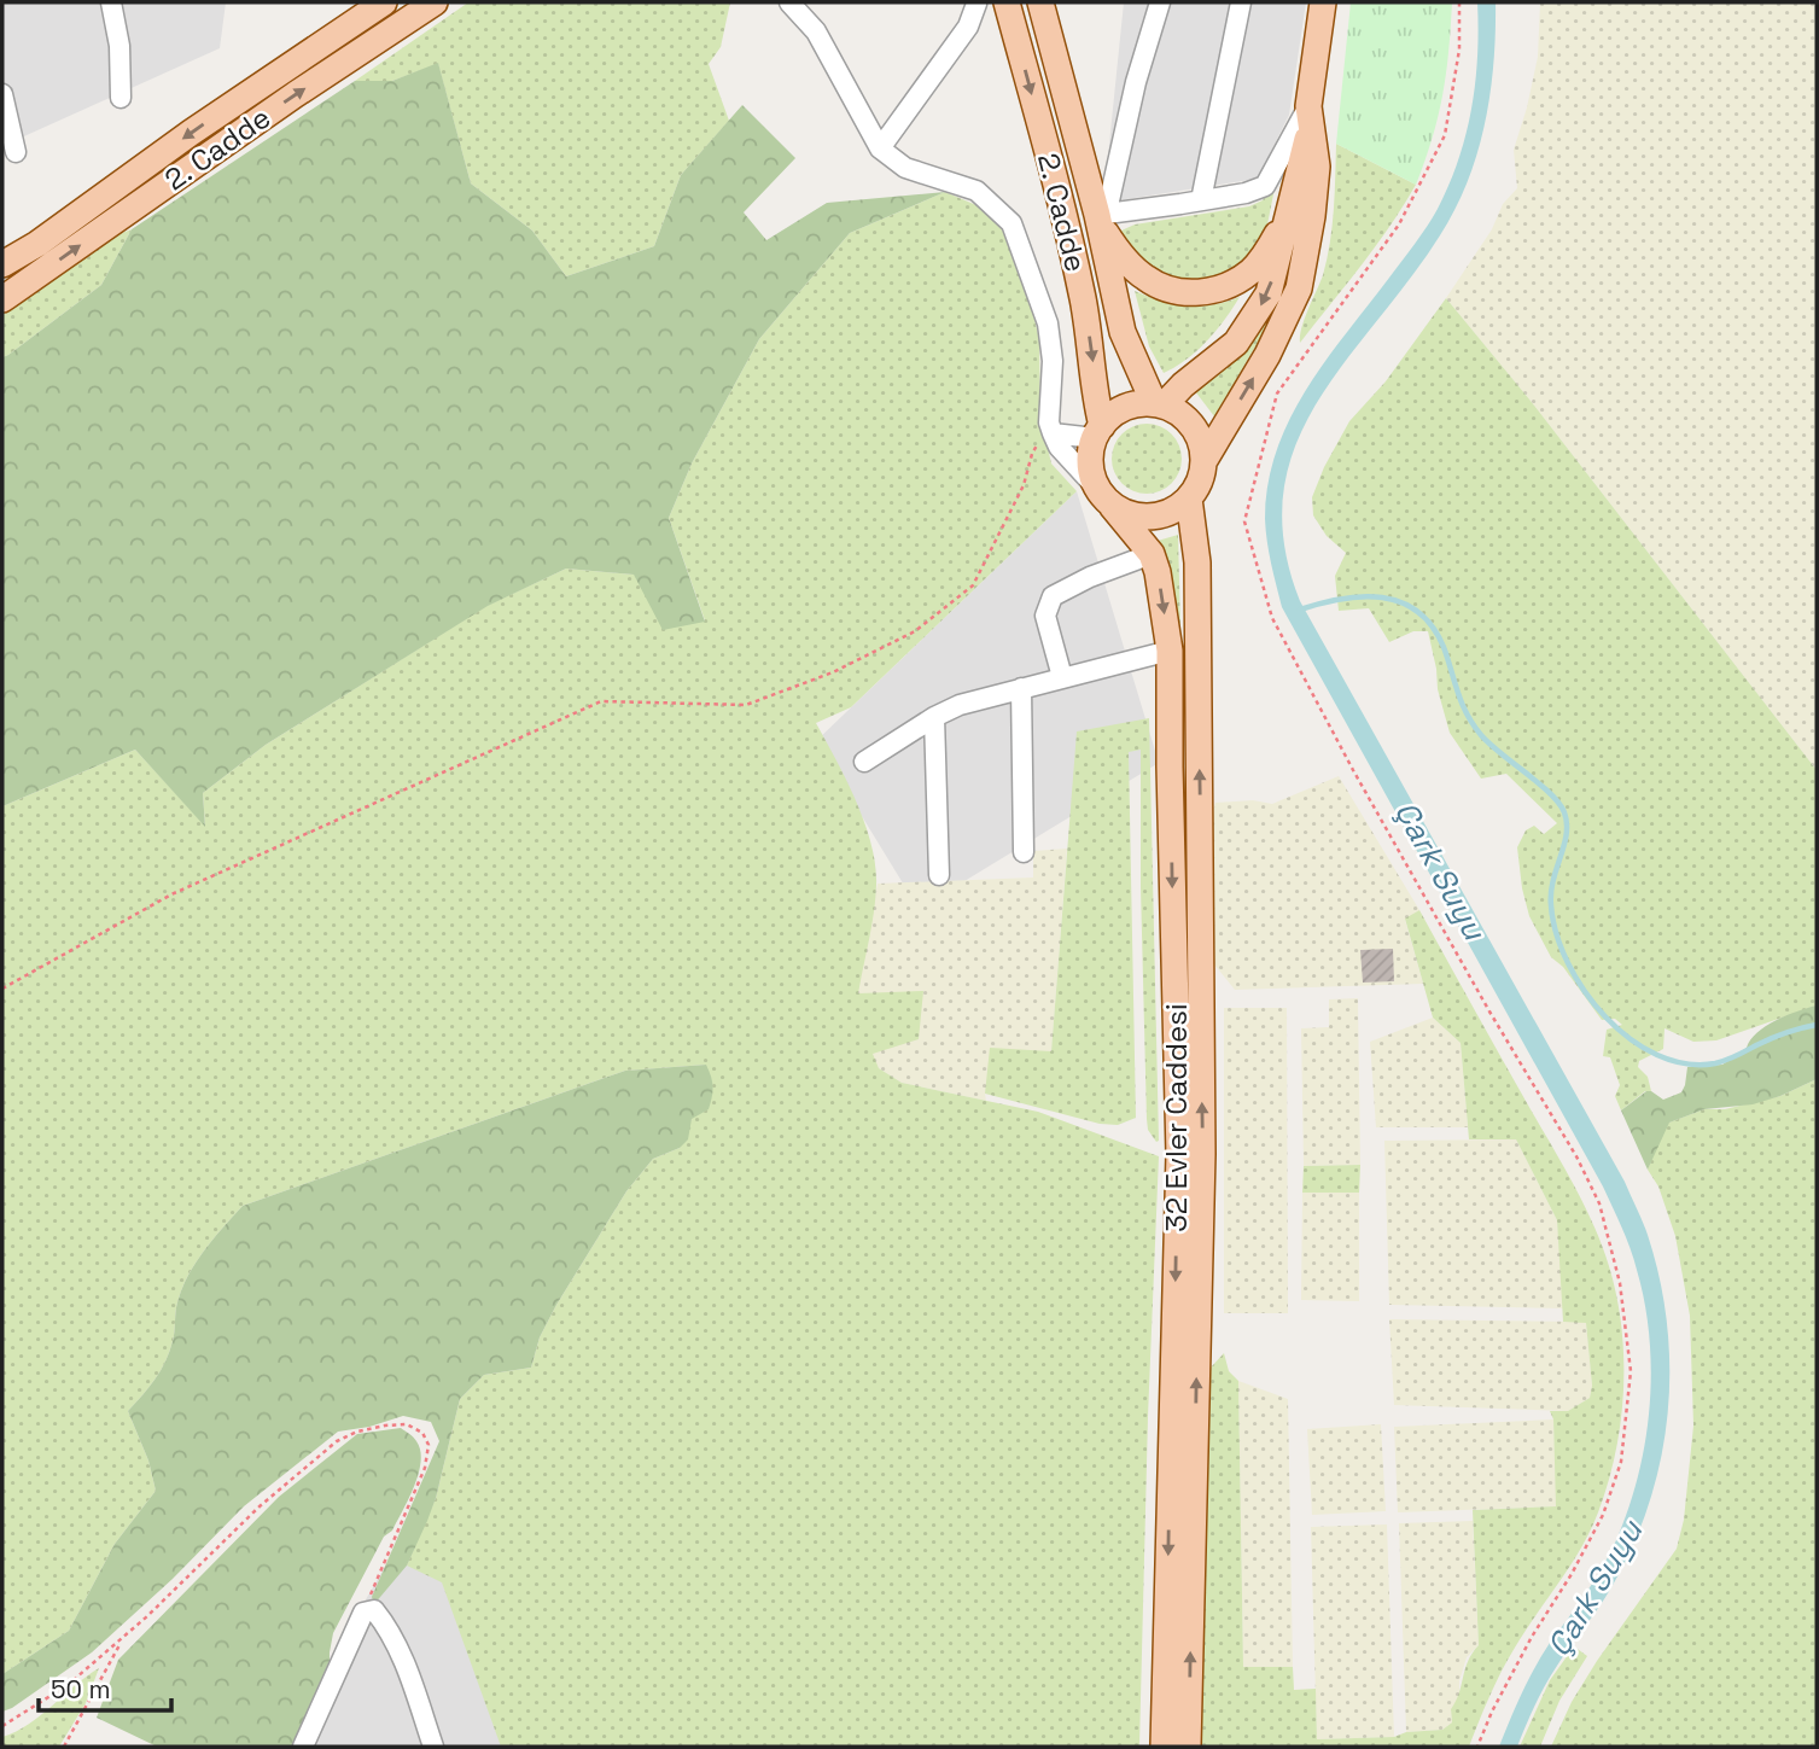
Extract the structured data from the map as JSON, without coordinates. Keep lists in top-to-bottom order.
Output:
{
  "streets": {
    "main road": ["2. Cadde", "32 Evler Caddesi"]
  },
  "crossings": [
    ["2. Cadde", "32 Evler Caddesi"]
  ],
  "water": ["Çark Suyu"],
  "scale_bar": "50 m"
}
